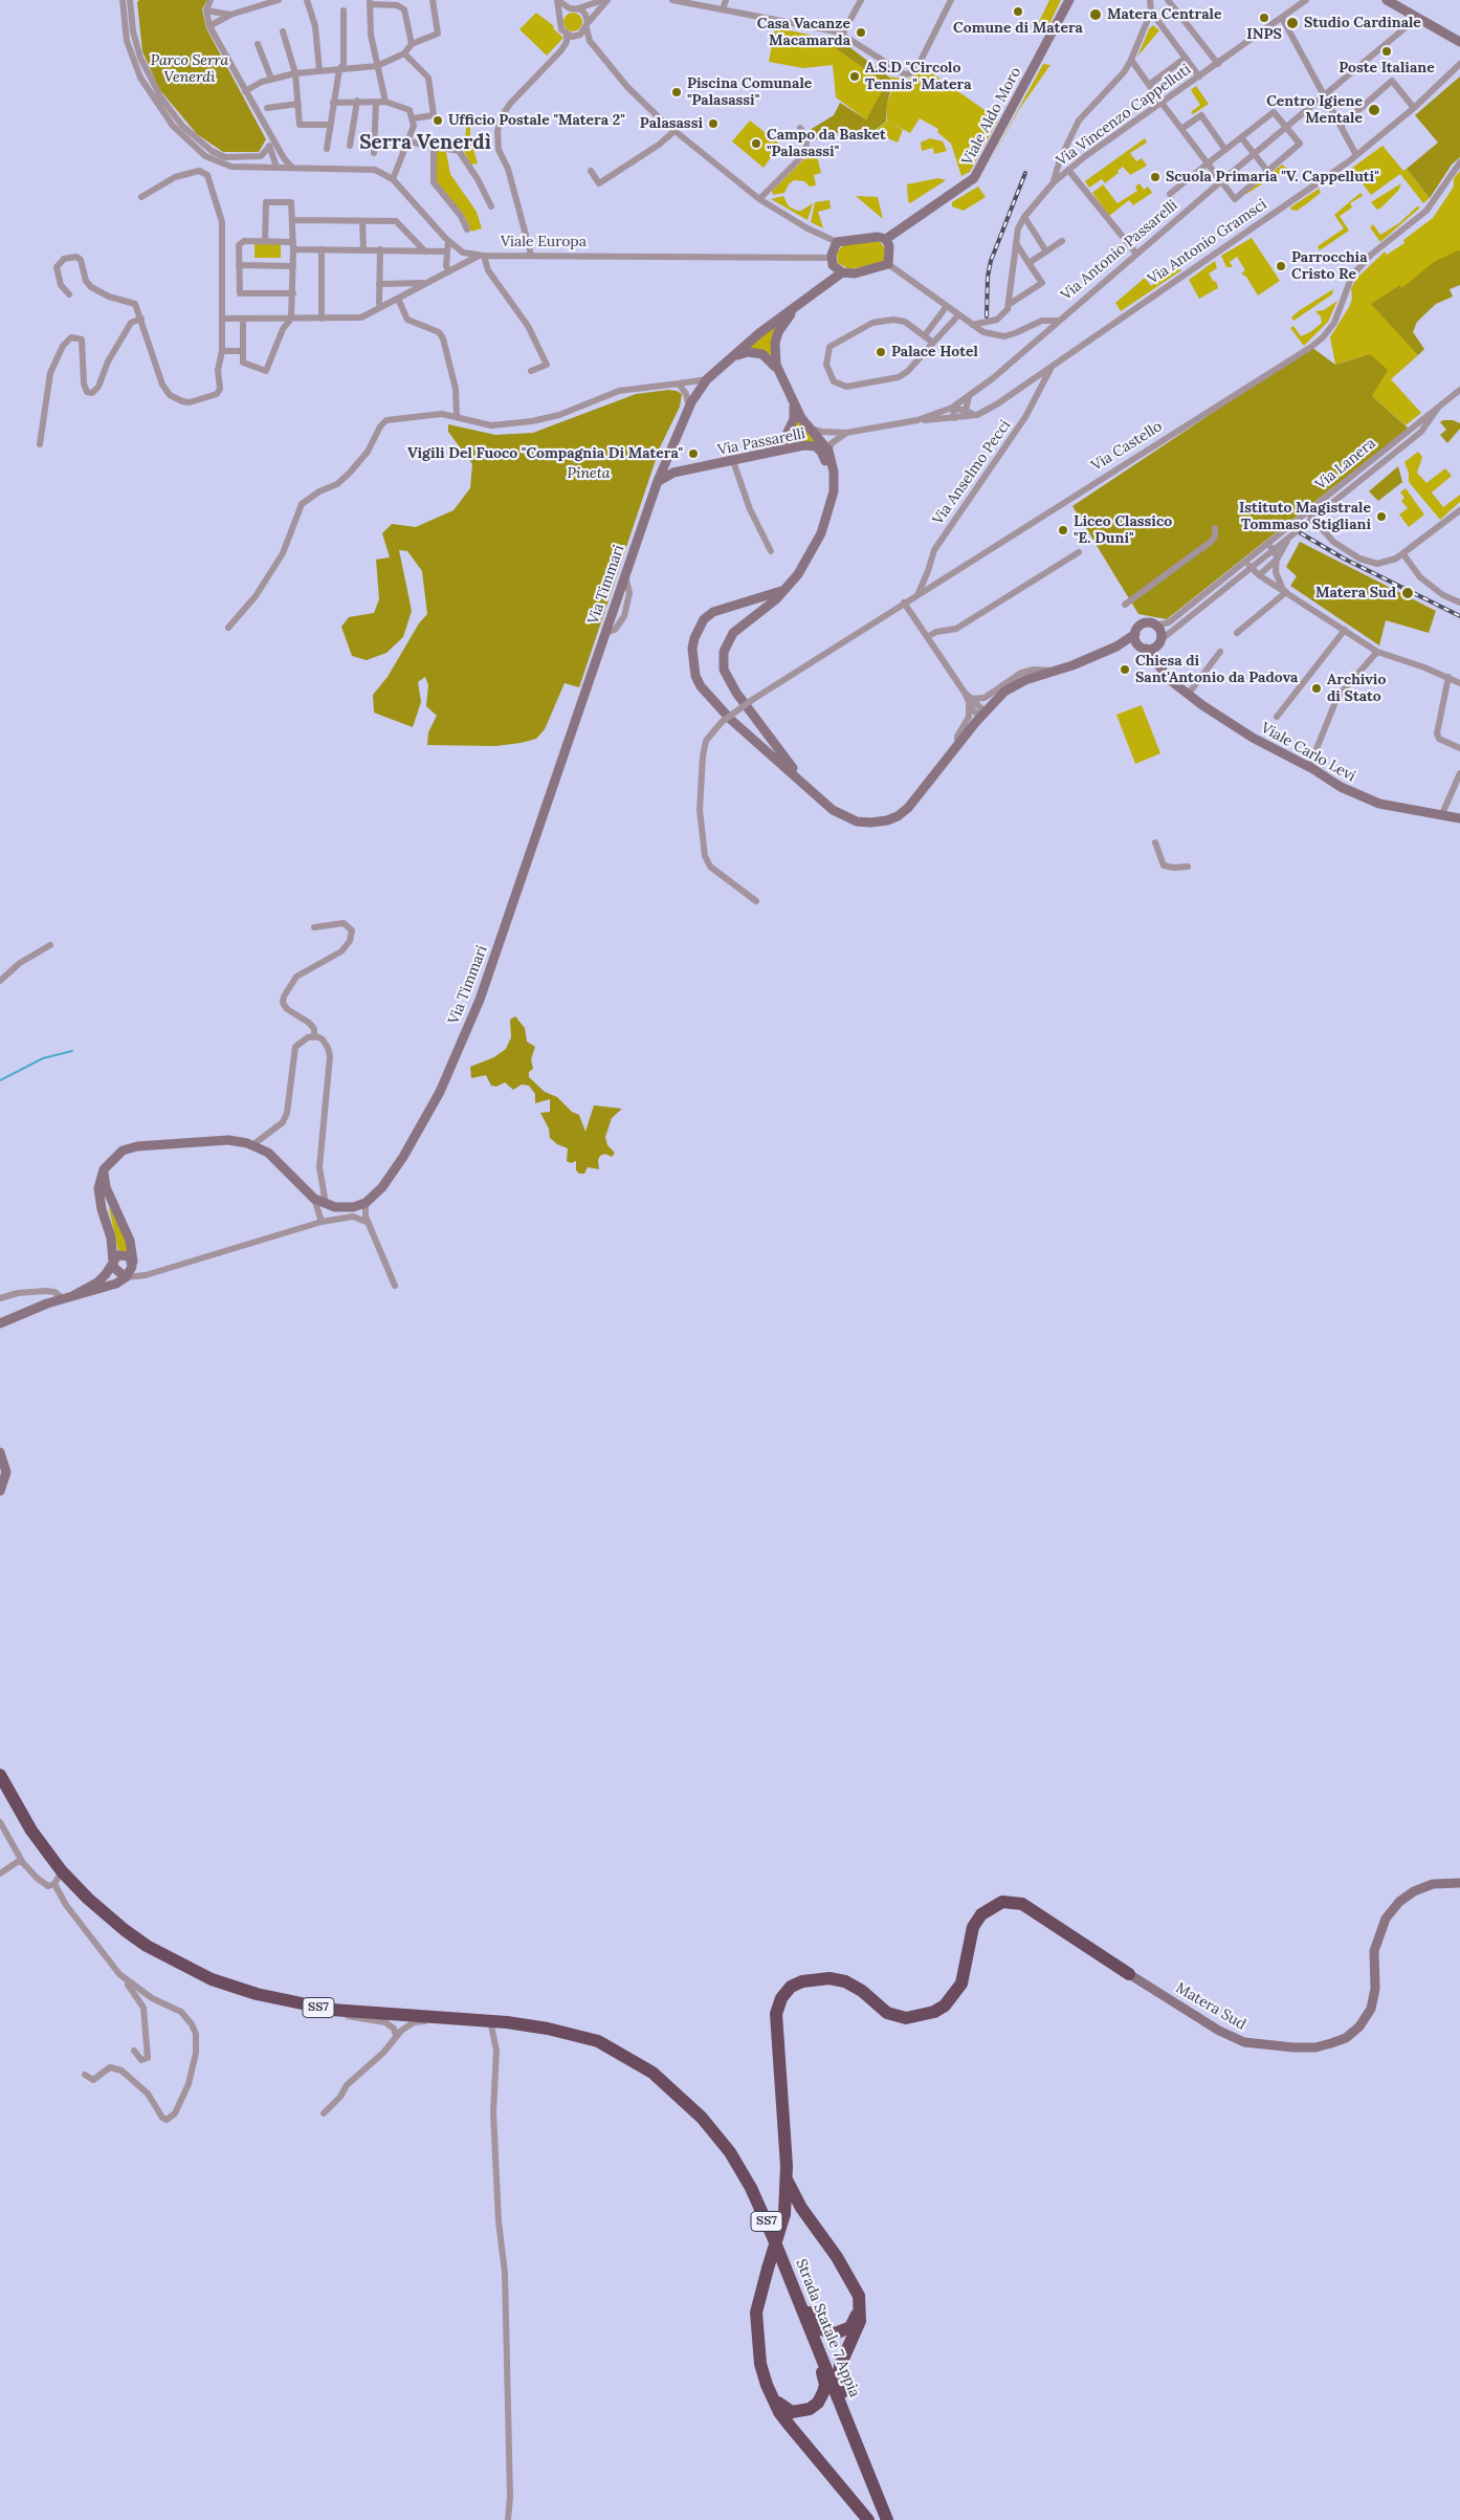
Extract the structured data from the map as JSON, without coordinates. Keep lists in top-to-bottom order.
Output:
{
  "streets": {
    "highway": ["SS7", "Strada Statale 7 Appia"],
    "main road": [
      "Viale Aldo Moro",
      "Via Passarelli",
      "Via Timmari",
      "Viale Carlo Levi",
      "Matera Sud"
    ],
    "street": [
      "Via Vincenzo Cappelluti",
      "Viale Europa",
      "Via Antonio Gramsci",
      "Via Antonio Passarelli",
      "Via Castello",
      "Via Lanera",
      "Via Anselmo Pecci"
    ]
  },
  "crossings": [
    ["Via Antonio Gramsci", "Via Antonio Passarelli"],
    ["Via Antonio Gramsci", "Via Anselmo Pecci"],
    ["Via Passarelli", "Via Timmari"],
    ["Via Castello", "Via Anselmo Pecci"],
    ["Via Lanera", "Viale Carlo Levi"],
    ["SS7", "Strada Statale 7 Appia"]
  ],
  "districts": ["Serra Venerdì"],
  "parks": ["Parco Serra Venerdì", "Pineta"],
  "places": [
    "Comune di Matera",
    "Matera Centrale",
    "INPS",
    "Studio Cardinale",
    "Casa Vacanze Macamarda",
    "Poste Italiane",
    "A.S.D \"Circolo Tennis\" Matera",
    "Piscina Comunale \"Palasassi\"",
    "Centro Igiene Mentale",
    "Ufficio Postale \"Matera 2\"",
    "Palasassi",
    "Campo da Basket \"Palasassi\"",
    "Scuola Primaria \"V. Cappelluti\"",
    "Parrocchia Cristo Re",
    "Palace Hotel",
    "Vigili Del Fuoco \"Compagnia Di Matera\"",
    "Istituto Magistrale Tommaso Stigliani",
    "Liceo Classico \"E. Duni\"",
    "Matera Sud",
    "Chiesa di Sant'Antonio da Padova",
    "Archivio di Stato"
  ]
}
